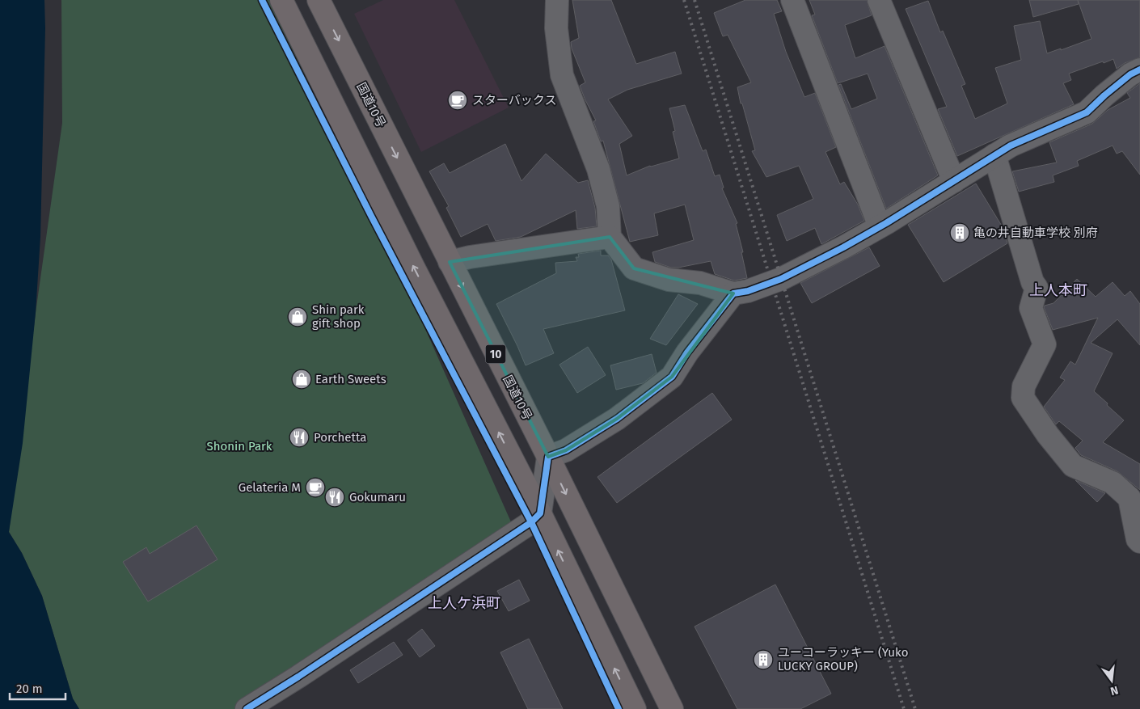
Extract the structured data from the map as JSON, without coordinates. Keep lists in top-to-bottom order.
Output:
{
  "streets": {
    "highway": ["国道10号", "10"]
  },
  "districts": ["上人本町", "上人ケ浜町"],
  "parks": ["Shonin Park"],
  "places": {
    "cafe": ["スターバックス", "Gelateria M"],
    "building": ["亀の井自動車学校 別府", "ユーコーラッキー (Yuko LUCKY GROUP)"],
    "shop": ["Shin park gift shop", "Earth Sweets"],
    "restaurant": ["Porchetta", "Gokumaru"]
  },
  "scale_bar": "20 m",
  "north": "bottom"
}
